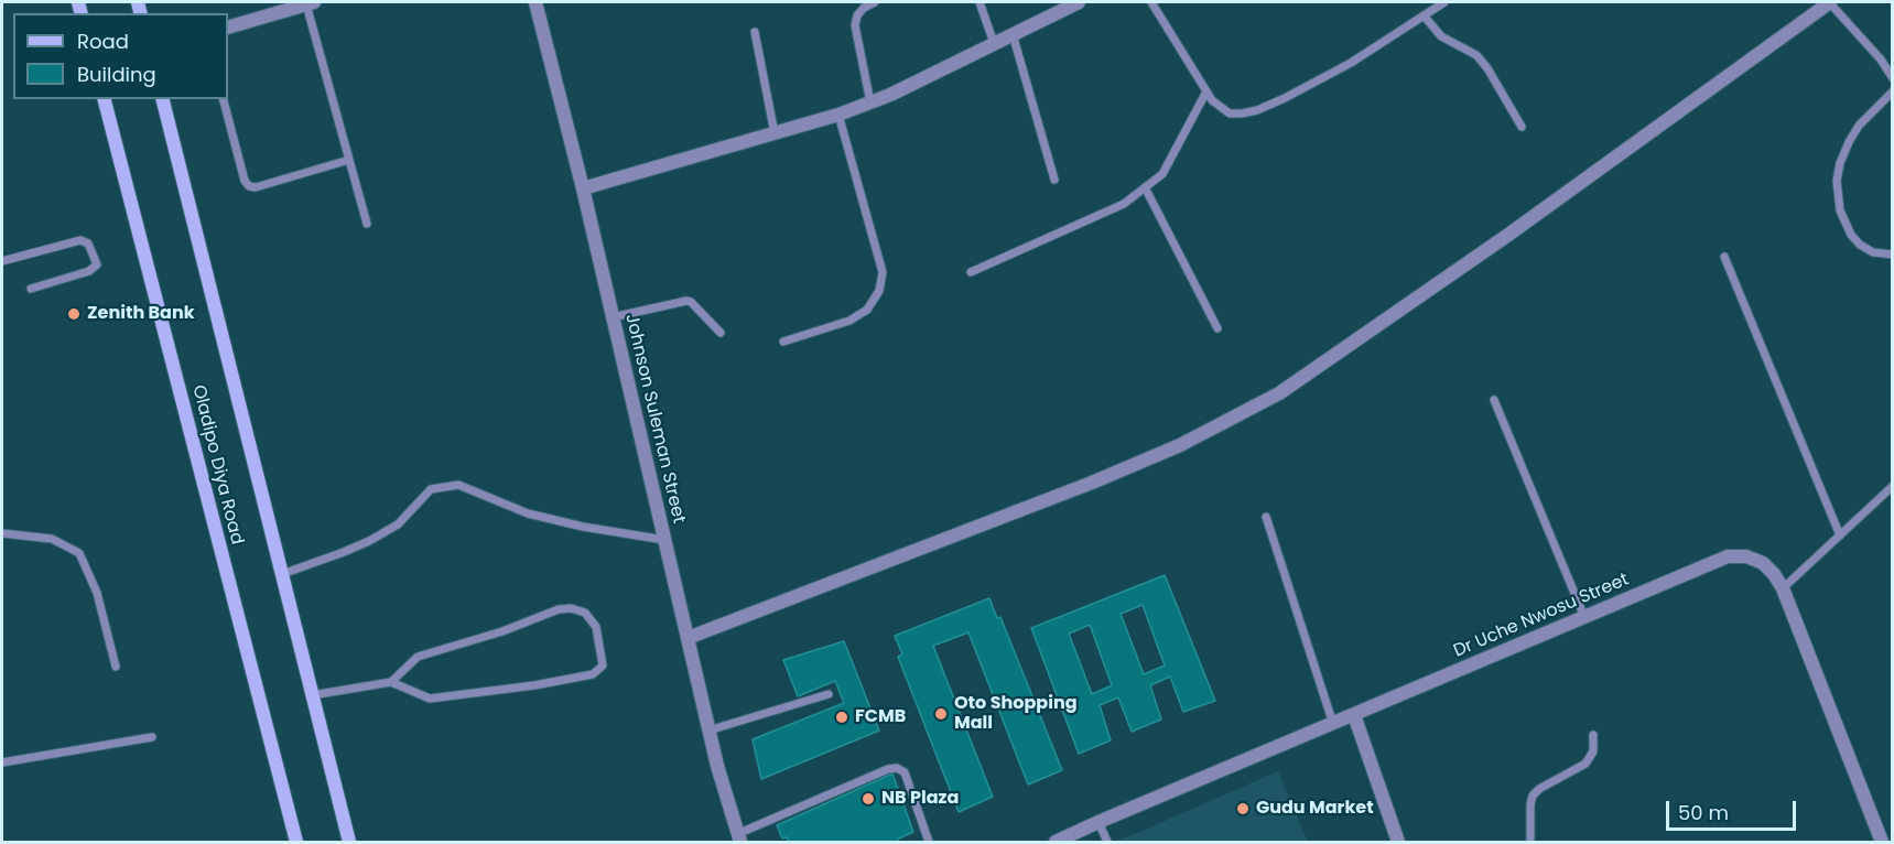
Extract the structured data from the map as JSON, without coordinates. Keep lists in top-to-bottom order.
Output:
{
  "streets": {
    "main road": ["Oladipo Diya Road"],
    "street": ["Johnson Suleman Street", "Dr Uche Nwosu Street"]
  },
  "places": [
    "Zenith Bank",
    "Oto Shopping Mall",
    "FCMB",
    "NB Plaza",
    "Gudu Market"
  ],
  "legend": ["Road", "Building"],
  "scale_bar": "50 m"
}
